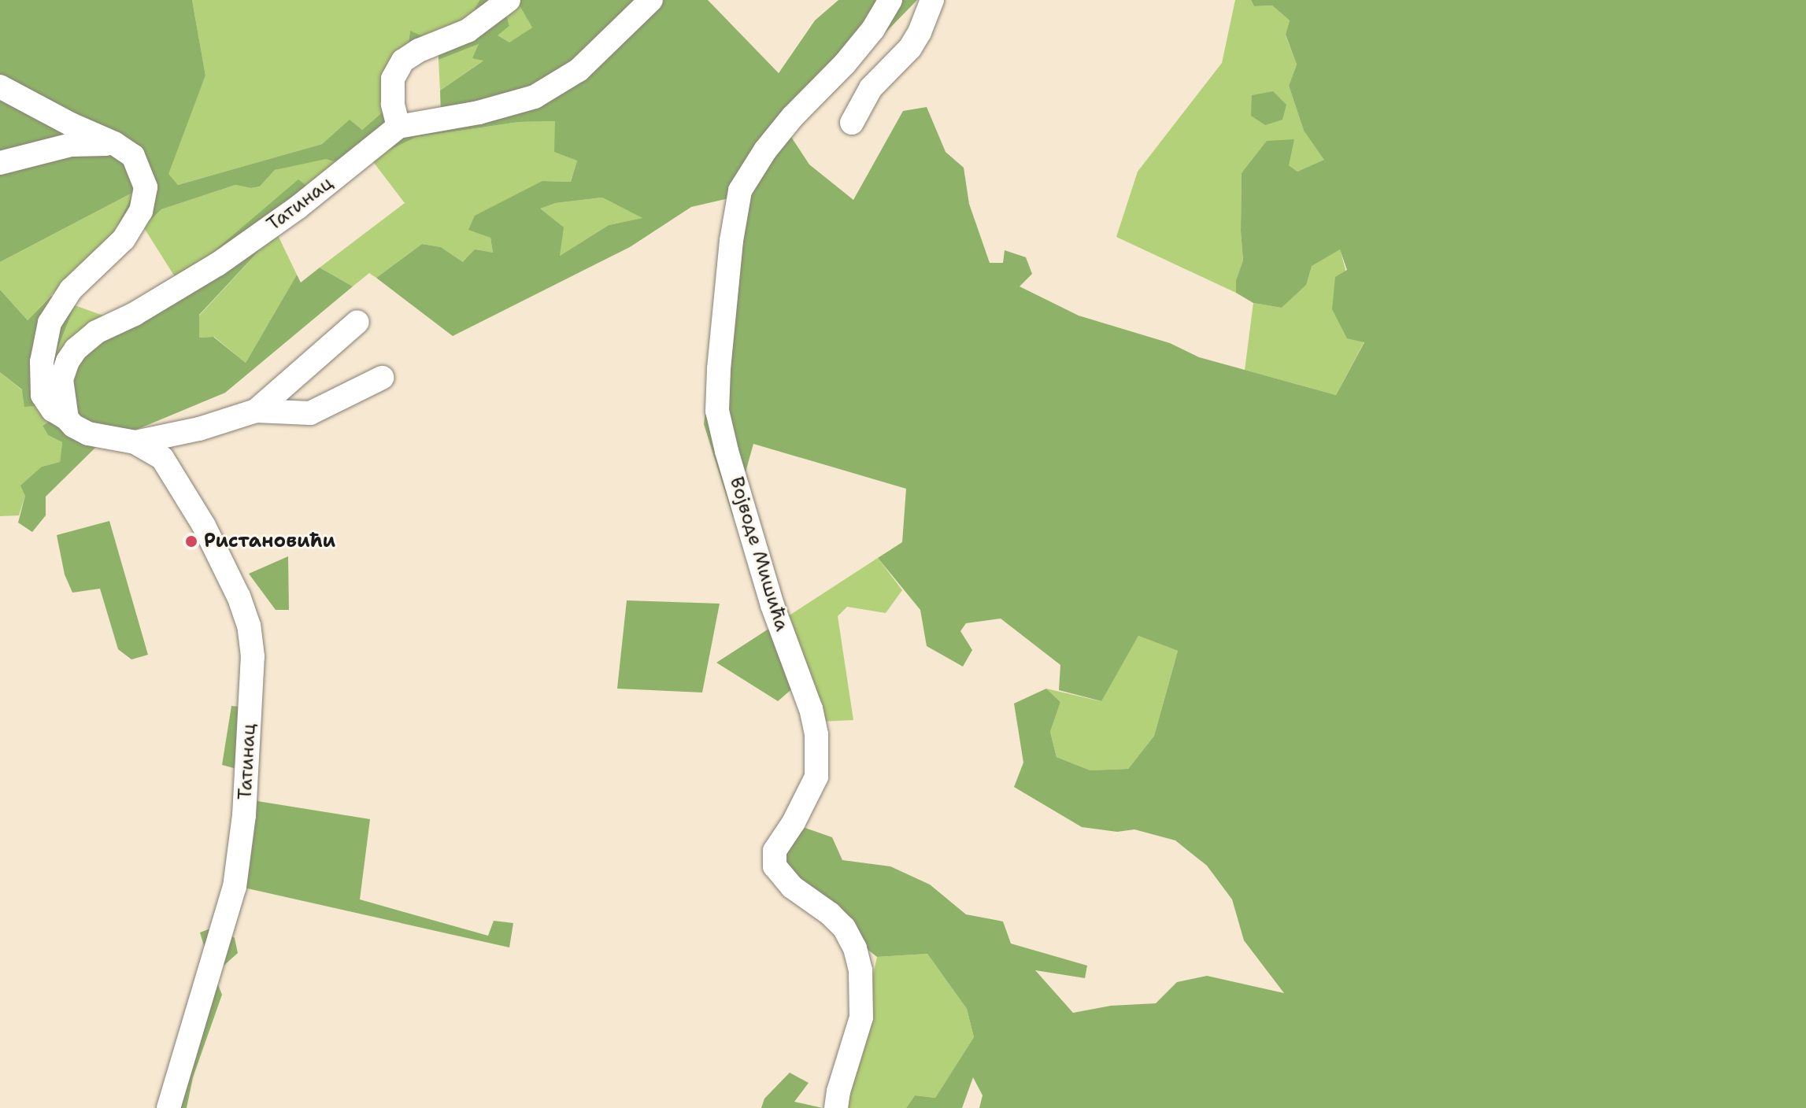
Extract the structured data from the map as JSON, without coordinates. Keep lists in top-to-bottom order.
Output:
{
  "streets": {
    "street": ["Татинац", "Војводе Мишића"]
  },
  "places": ["Ристановићи"]
}
